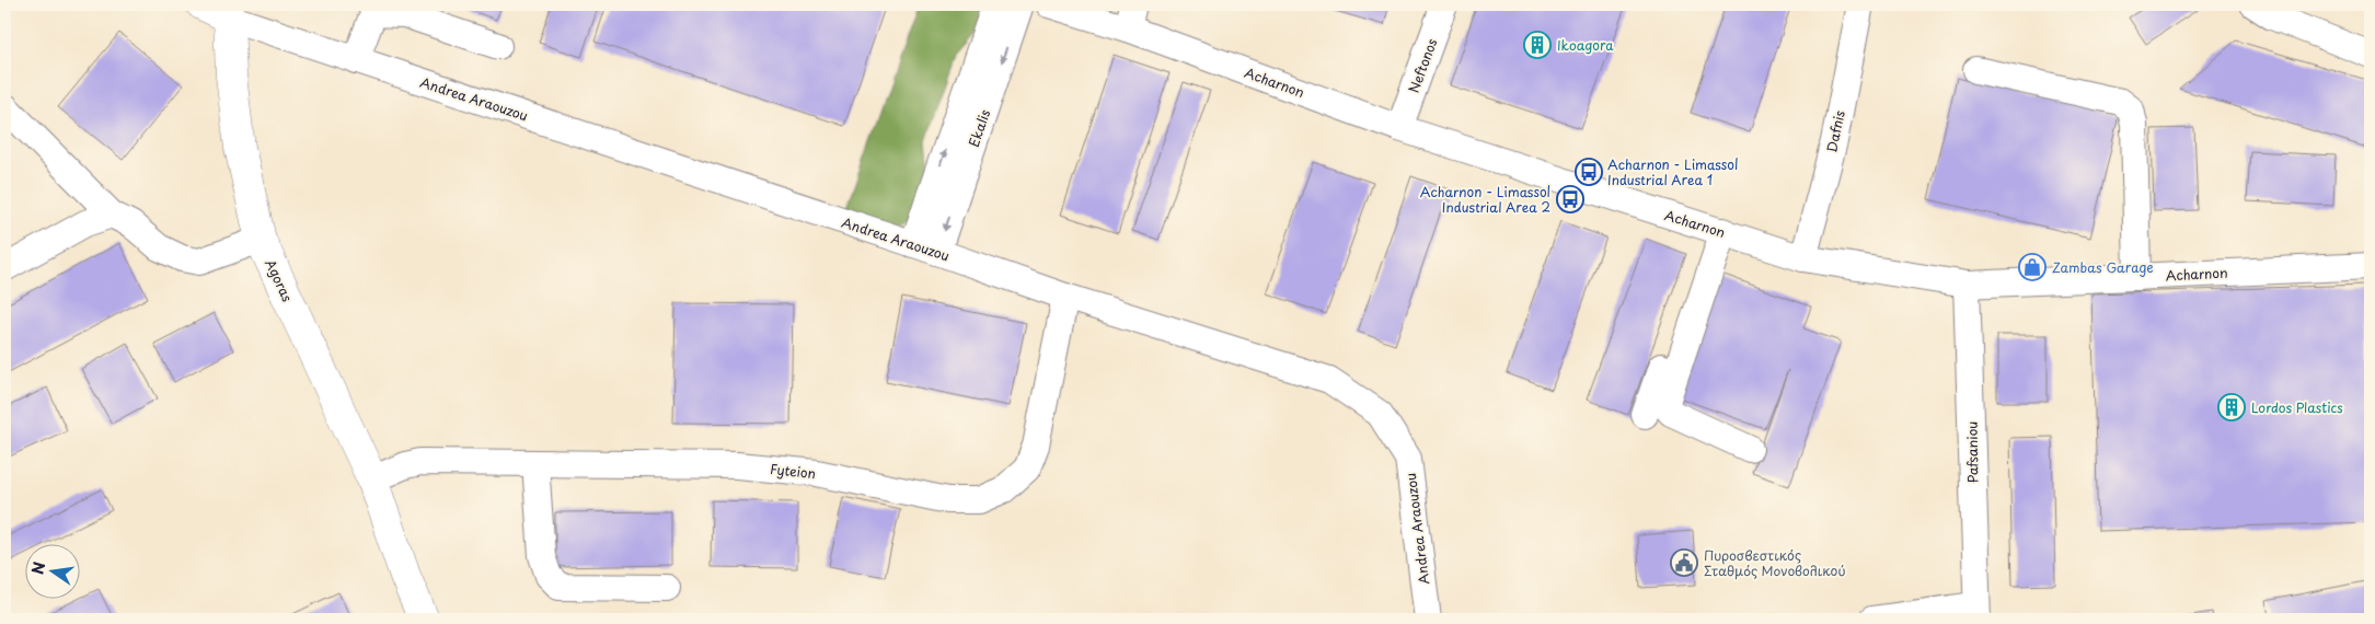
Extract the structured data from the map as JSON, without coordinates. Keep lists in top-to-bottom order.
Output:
{
  "streets": {
    "main road": ["Andrea Araouzou", "Agoras"],
    "street": [
      "Neftonos",
      "Acharnon",
      "Ekalis",
      "Dafnis",
      "Pafsaniou",
      "Fyteion"
    ]
  },
  "crossings": [
    ["Neftonos", "Acharnon"],
    ["Acharnon", "Dafnis"],
    ["Acharnon", "Pafsaniou"],
    ["Andrea Araouzou", "Ekalis"],
    ["Andrea Araouzou", "Agoras"],
    ["Andrea Araouzou", "Fyteion"],
    ["Agoras", "Fyteion"]
  ],
  "places": {
    "building": ["Ikoagora", "Lordos Plastics"],
    "bus stop": ["Acharnon - Limassol Industrial Area 1", "Acharnon - Limassol Industrial Area 2"],
    "shop": ["Zambas Garage"],
    "public building": ["Πυροσβεστικός Σταθμός Μονοβολικού"]
  },
  "north": "left"
}
